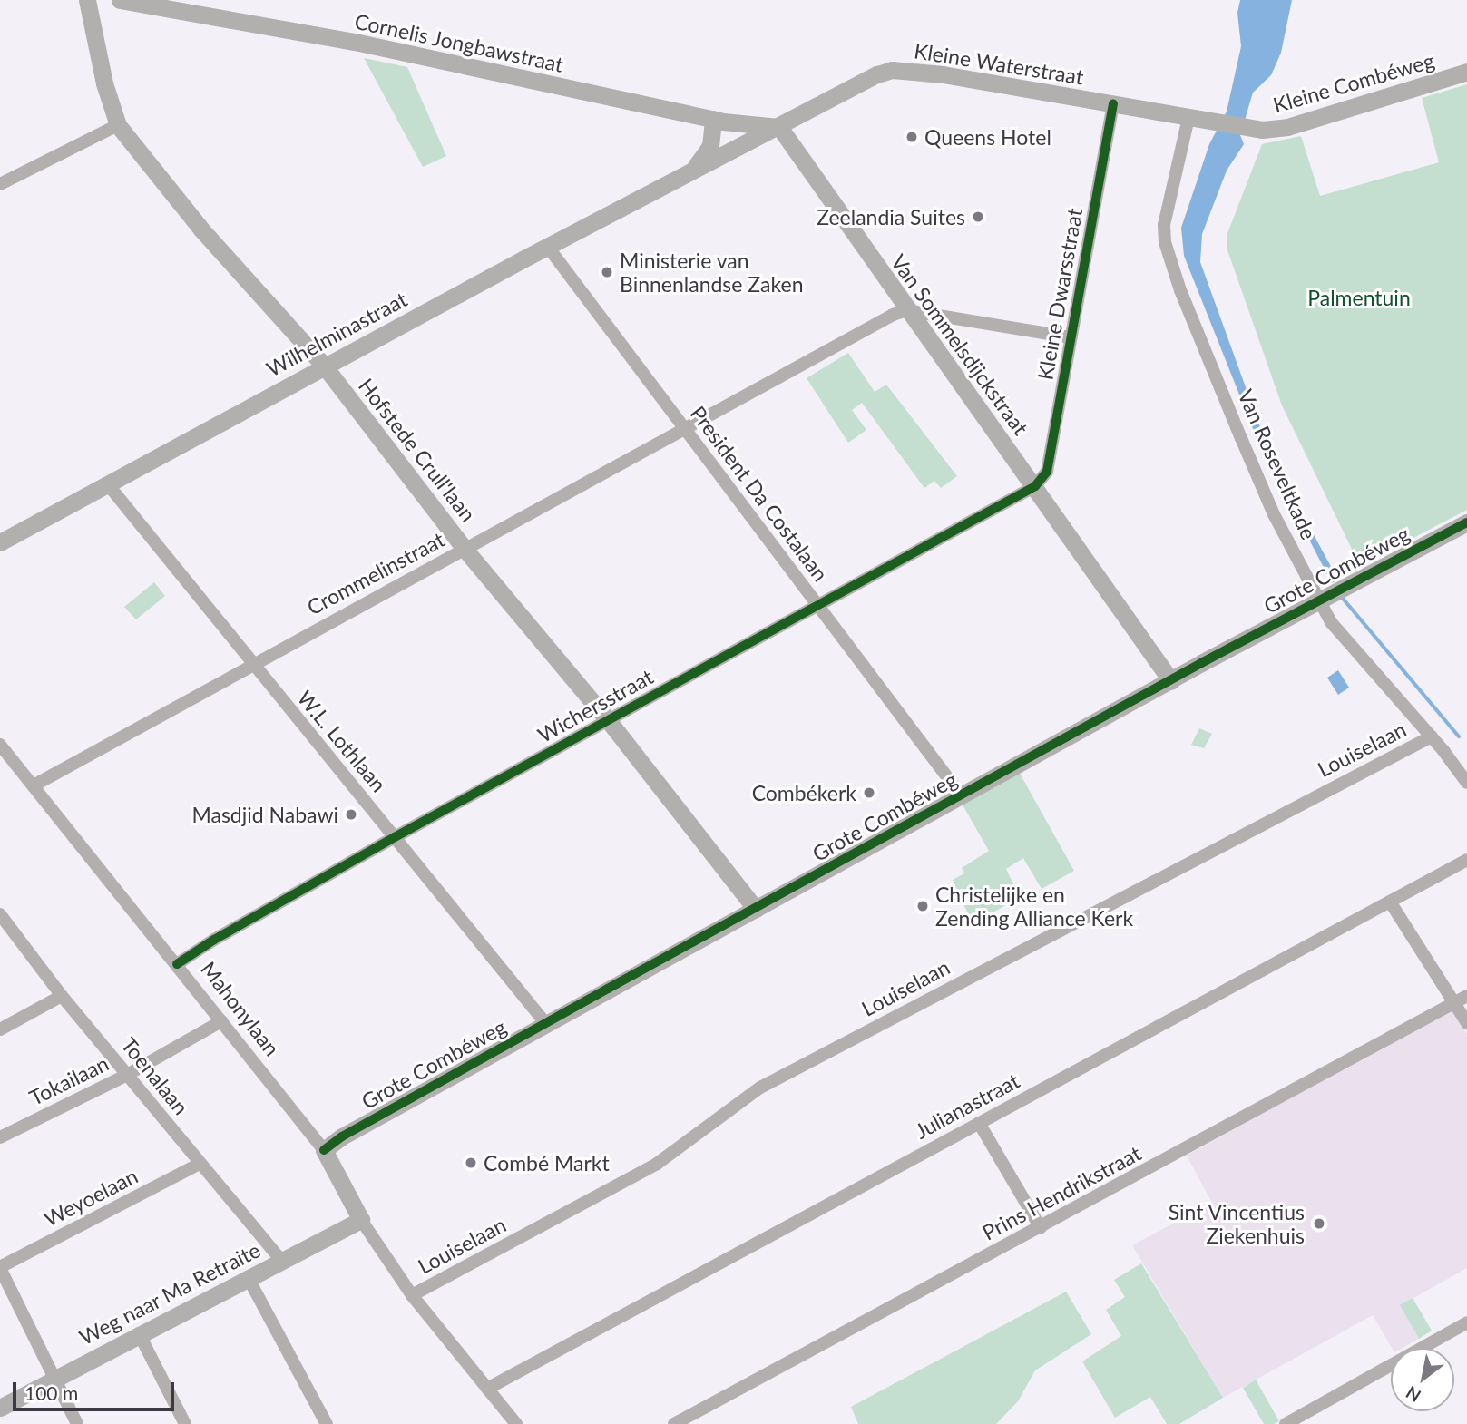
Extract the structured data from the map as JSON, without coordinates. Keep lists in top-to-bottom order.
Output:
{
  "streets": {
    "street": [
      "Cornelis Jongbawstraat",
      "Kleine Waterstraat",
      "Kleine Combéweg",
      "Kleine Dwarsstraat",
      "Wilhelminastraat",
      "Van Sommelsdijckstraat",
      "Hofstede Crull'laan",
      "Van Roseveltkade",
      "President Da Costalaan",
      "Grote Combéweg",
      "Crommelinstraat",
      "Wichersstraat",
      "W.L. Lothlaan",
      "Louiselaan",
      "Mahonylaan",
      "Toenalaan",
      "Tokailaan",
      "Julianastraat",
      "Prins Hendrikstraat",
      "Weyoelaan",
      "Weg naar Ma Retraite"
    ]
  },
  "crossings": [
    ["Kleine Waterstraat", "Kleine Combéweg"],
    ["Kleine Waterstraat", "Kleine Dwarsstraat"],
    ["Kleine Waterstraat", "Wilhelminastraat"],
    ["Kleine Waterstraat", "Van Sommelsdijckstraat"],
    ["Kleine Waterstraat", "Van Roseveltkade"],
    ["Kleine Dwarsstraat", "Van Sommelsdijckstraat"],
    ["Kleine Dwarsstraat", "Wichersstraat"],
    ["Wilhelminastraat", "Hofstede Crull'laan"],
    ["Wilhelminastraat", "President Da Costalaan"],
    ["Wilhelminastraat", "W.L. Lothlaan"],
    ["Van Sommelsdijckstraat", "Grote Combéweg"],
    ["Van Sommelsdijckstraat", "Crommelinstraat"],
    ["Van Sommelsdijckstraat", "Wichersstraat"],
    ["Hofstede Crull'laan", "Grote Combéweg"],
    ["Hofstede Crull'laan", "Crommelinstraat"],
    ["Hofstede Crull'laan", "Wichersstraat"],
    ["Van Roseveltkade", "Grote Combéweg"],
    ["Van Roseveltkade", "Louiselaan"],
    ["President Da Costalaan", "Grote Combéweg"],
    ["President Da Costalaan", "Crommelinstraat"],
    ["President Da Costalaan", "Wichersstraat"],
    ["Grote Combéweg", "W.L. Lothlaan"],
    ["Grote Combéweg", "Mahonylaan"],
    ["Crommelinstraat", "W.L. Lothlaan"],
    ["Crommelinstraat", "Mahonylaan"],
    ["Wichersstraat", "W.L. Lothlaan"],
    ["Wichersstraat", "Mahonylaan"],
    ["Mahonylaan", "Tokailaan"],
    ["Mahonylaan", "Weg naar Ma Retraite"],
    ["Toenalaan", "Tokailaan"],
    ["Toenalaan", "Weyoelaan"],
    ["Toenalaan", "Weg naar Ma Retraite"]
  ],
  "parks": ["Palmentuin"],
  "places": [
    "Queens Hotel",
    "Zeelandia Suites",
    "Ministerie van Binnenlandse Zaken",
    "Combékerk",
    "Masdjid Nabawi",
    "Christelijke en Zending Alliance Kerk",
    "Combé Markt",
    "Sint Vincentius Ziekenhuis"
  ],
  "scale_bar": "100 m",
  "north": "bottom left"
}
